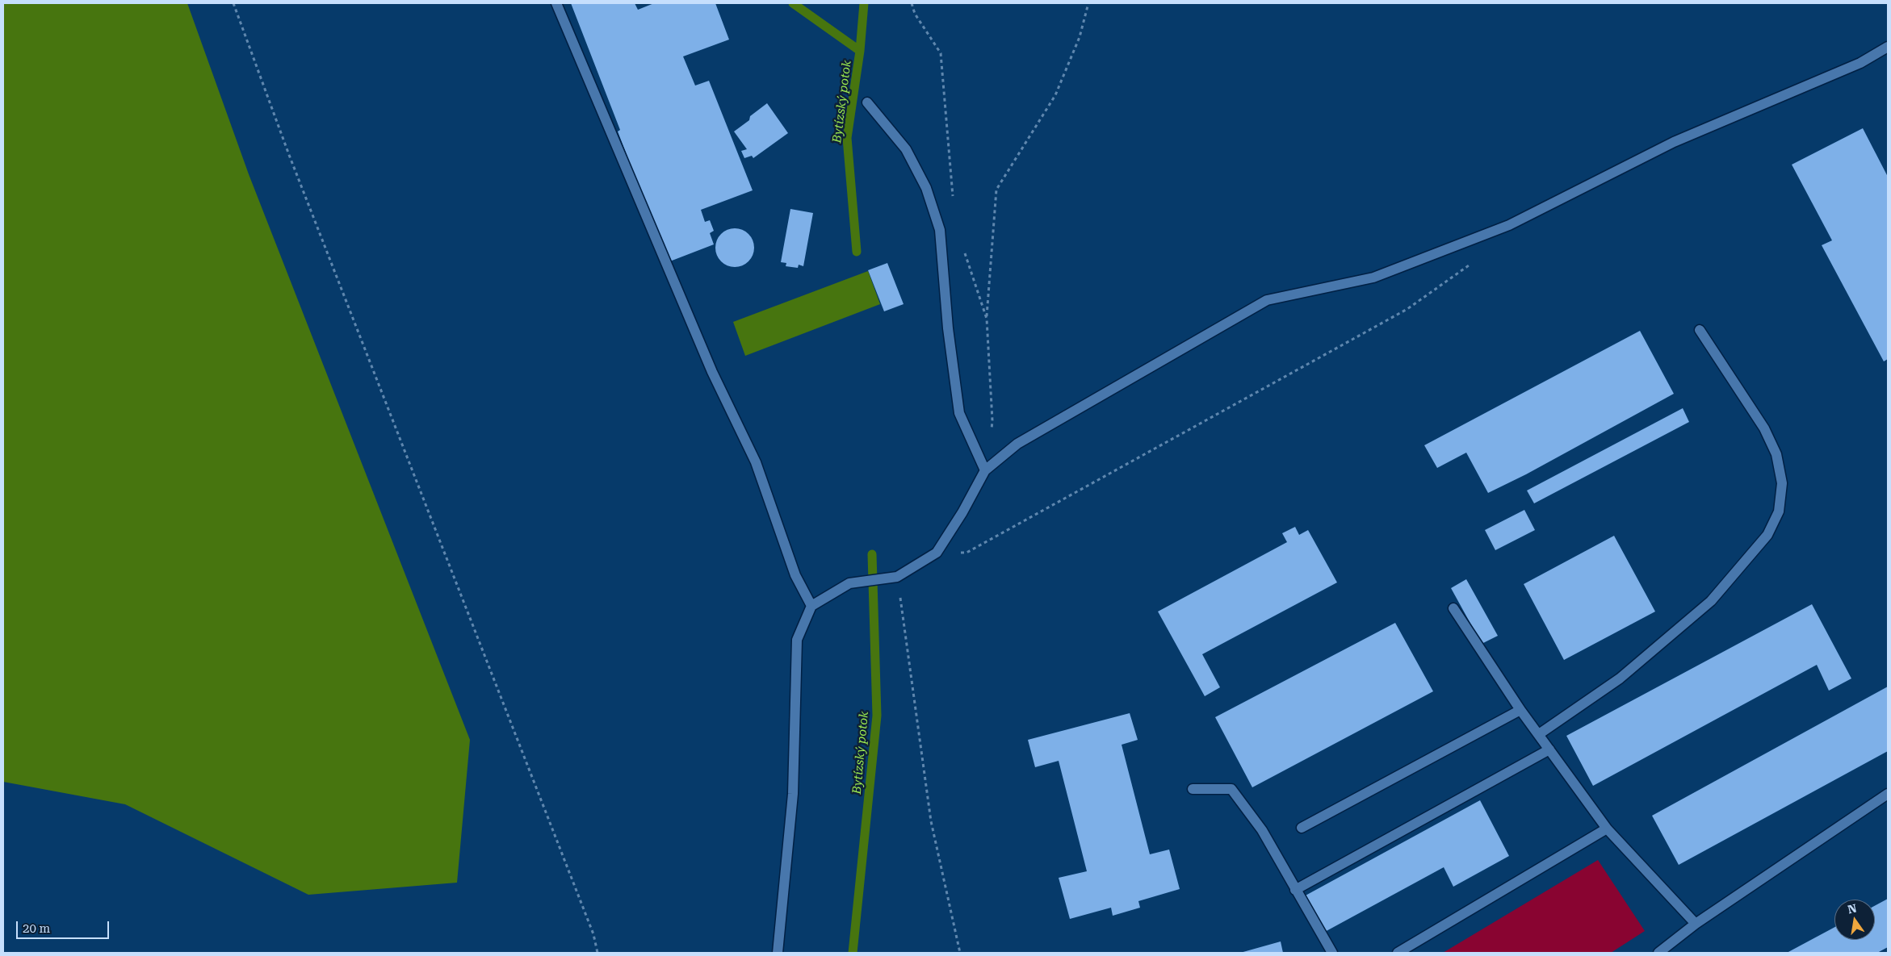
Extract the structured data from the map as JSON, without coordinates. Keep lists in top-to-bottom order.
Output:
{
  "water": ["Bytízský potok"],
  "scale_bar": "20 m",
  "north": "top"
}
